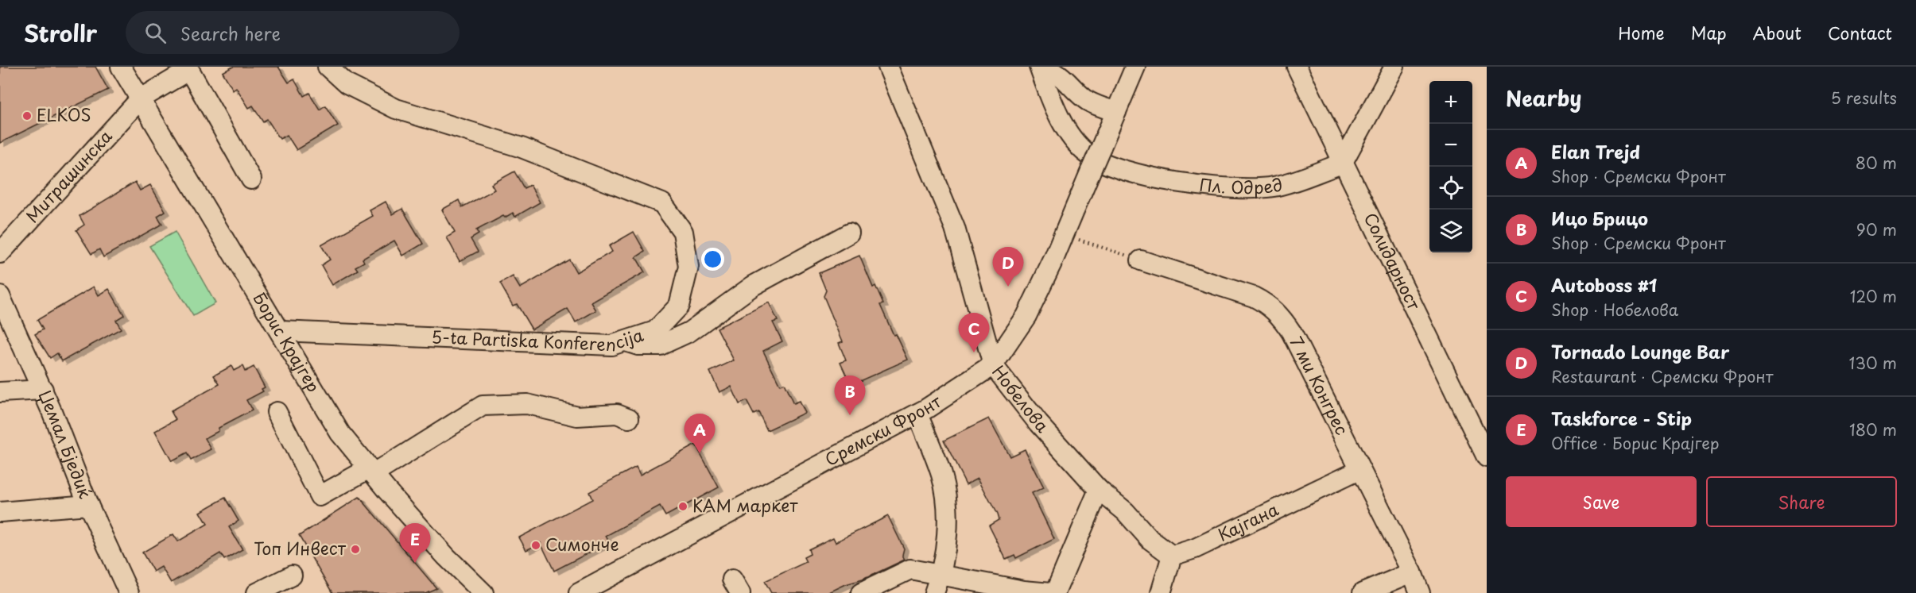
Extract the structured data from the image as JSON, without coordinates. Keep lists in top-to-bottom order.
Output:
{
  "streets": {
    "street": [
      "Митрашинска",
      "Пл. Одред",
      "Солидарност",
      "5-ta Partiska Konferencija",
      "Борис Крајгер",
      "7 ми Конгрес",
      "Нобелова",
      "Сремски Фронт",
      "Џемал Бједиќ",
      "Кајгана"
    ]
  },
  "crossings": [
    ["Митрашинска", "Борис Крајгер"],
    ["Пл. Одред", "Солидарност"],
    ["5-ta Partiska Konferencija", "Борис Крајгер"],
    ["7 ми Конгрес", "Кајгана"],
    ["Нобелова", "Сремски Фронт"],
    ["Нобелова", "Кајгана"]
  ],
  "places": [
    "ELKOS",
    "КАМ маркет",
    "Симонче",
    "Топ Инвест"
  ],
  "page": {
    "header": "Strollr",
    "search": "Search here",
    "nav": [
      "Home",
      "Map",
      "About",
      "Contact"
    ],
    "heading": ["Nearby", "5 results"],
    "map_buttons": ["+", "−"],
    "list": [
      {
        "mark": "A",
        "name": "Elan Trejd",
        "note": "Shop · Сремски Фронт",
        "value": "80 m"
      },
      {
        "mark": "B",
        "name": "Ицо Брицо",
        "note": "Shop · Сремски Фронт",
        "value": "90 m"
      },
      {
        "mark": "C",
        "name": "Autoboss #1",
        "note": "Shop · Нобелова",
        "value": "120 m"
      },
      {
        "mark": "D",
        "name": "Tornado Lounge Bar",
        "note": "Restaurant · Сремски Фронт",
        "value": "130 m"
      },
      {
        "mark": "E",
        "name": "Taskforce - Stip",
        "note": "Office · Борис Крајгер",
        "value": "180 m"
      }
    ],
    "pins": [
      "D",
      "C",
      "B",
      "A",
      "E"
    ],
    "buttons": ["Save", "Share"]
  }
}
